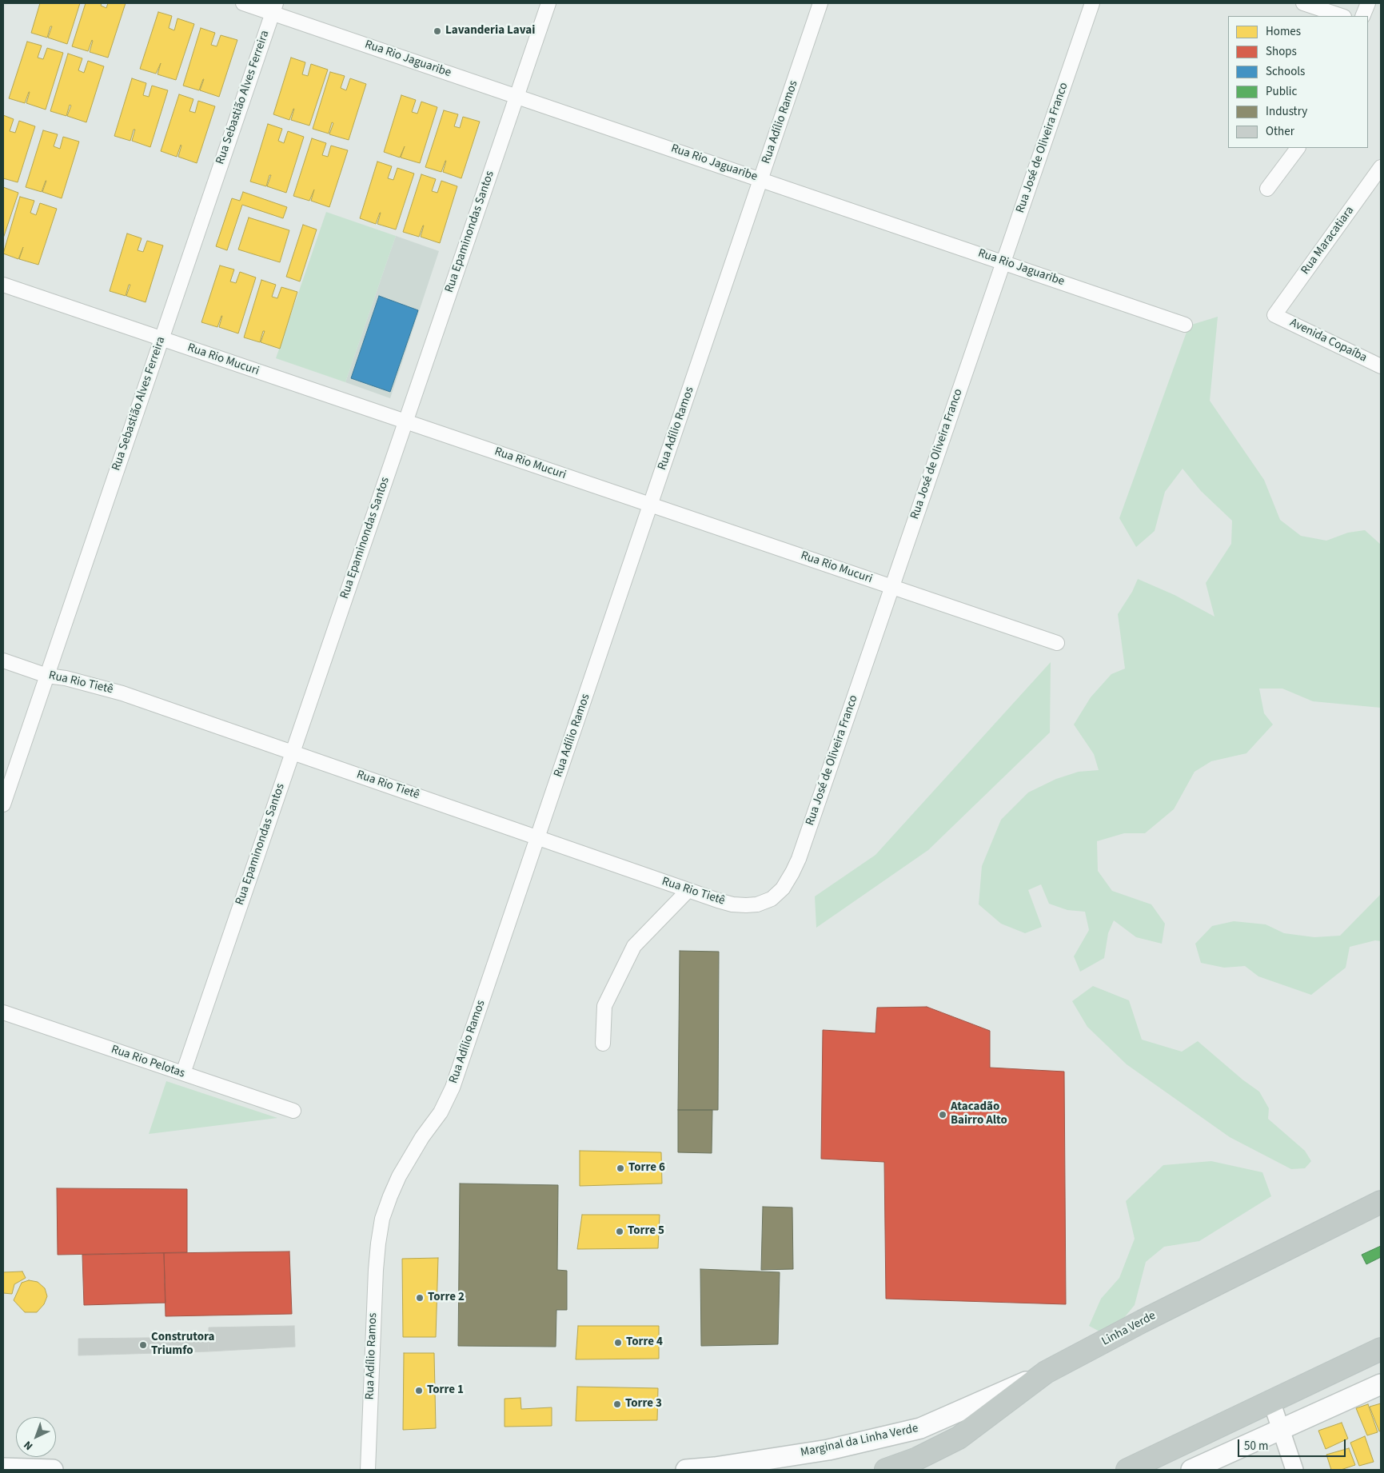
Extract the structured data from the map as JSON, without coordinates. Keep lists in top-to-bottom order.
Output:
{
  "streets": {
    "highway": ["Linha Verde"],
    "main road": ["Marginal da Linha Verde"],
    "street": [
      "Rua Rio Jaguaribe",
      "Rua Sebastião Alves Ferreira",
      "Rua Adílio Ramos",
      "Rua José de Oliveira Franco",
      "Rua Epaminondas Santos",
      "Rua Maracatiara",
      "Avenida Copaíba",
      "Rua Rio Mucuri",
      "Rua Rio Tietê",
      "Rua Rio Pelotas"
    ]
  },
  "crossings": [
    ["Rua Rio Jaguaribe", "Rua Sebastião Alves Ferreira"],
    ["Rua Rio Jaguaribe", "Rua Adílio Ramos"],
    ["Rua Rio Jaguaribe", "Rua José de Oliveira Franco"],
    ["Rua Rio Jaguaribe", "Rua Epaminondas Santos"],
    ["Rua Sebastião Alves Ferreira", "Rua Rio Mucuri"],
    ["Rua Sebastião Alves Ferreira", "Rua Rio Tietê"],
    ["Rua Adílio Ramos", "Rua Rio Mucuri"],
    ["Rua Adílio Ramos", "Rua Rio Tietê"],
    ["Rua José de Oliveira Franco", "Rua Rio Mucuri"],
    ["Rua José de Oliveira Franco", "Rua Rio Tietê"],
    ["Rua Epaminondas Santos", "Rua Rio Mucuri"],
    ["Rua Epaminondas Santos", "Rua Rio Tietê"],
    ["Rua Epaminondas Santos", "Rua Rio Pelotas"],
    ["Rua Maracatiara", "Avenida Copaíba"],
    ["Linha Verde", "Marginal da Linha Verde"]
  ],
  "places": [
    "Lavanderia Lavai",
    "Atacadão Bairro Alto",
    "Torre 6",
    "Torre 5",
    "Torre 2",
    "Torre 4",
    "Construtora Triumfo",
    "Torre 1",
    "Torre 3"
  ],
  "legend": [
    "Homes",
    "Shops",
    "Schools",
    "Public",
    "Industry",
    "Other"
  ],
  "scale_bar": "50 m",
  "north": "bottom left"
}
